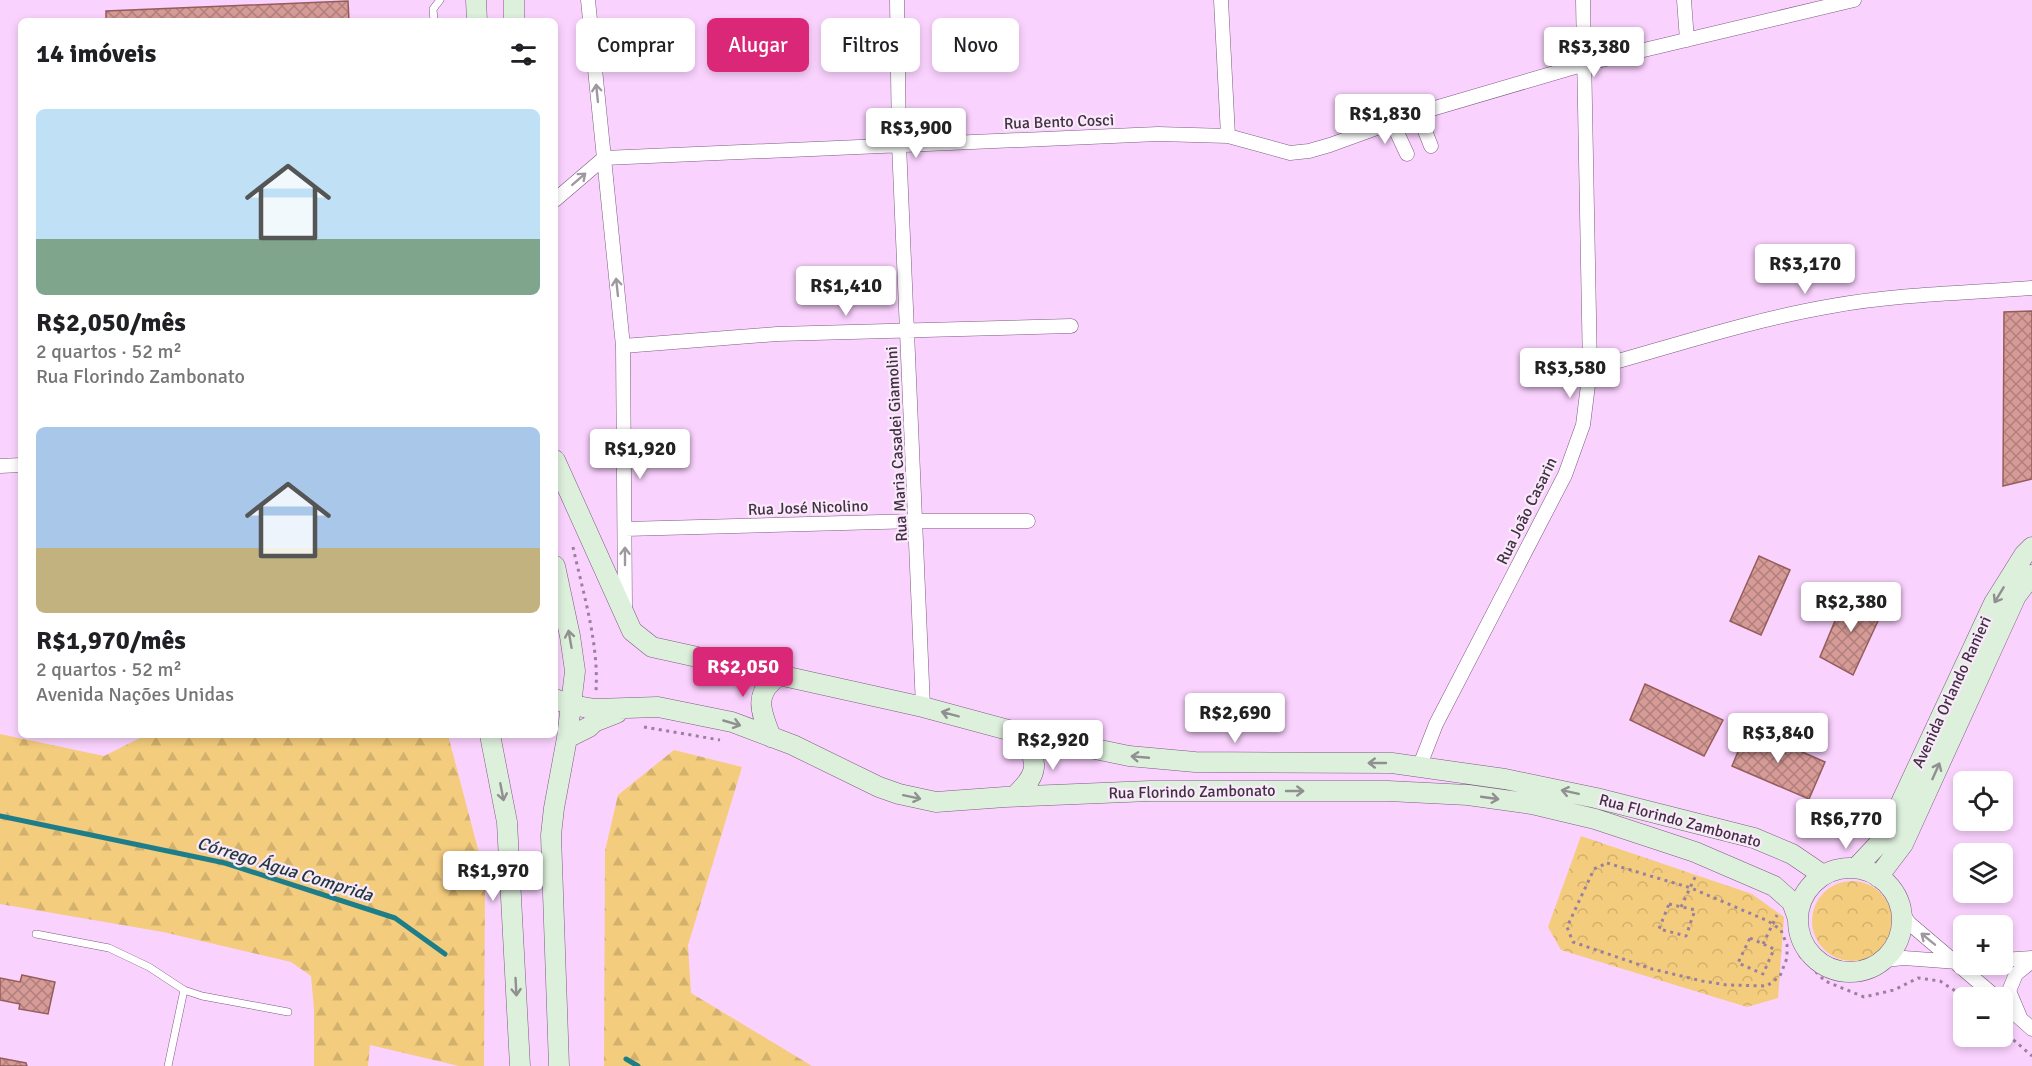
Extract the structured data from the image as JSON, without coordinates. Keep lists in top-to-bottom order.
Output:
{
  "streets": {
    "main road": ["Avenida Orlando Ranieri", "Rua Florindo Zambonato"],
    "street": [
      "Rua Bento Cosci",
      "Rua Maria Casadei Giamolini",
      "Rua José Nicolino",
      "Rua João Casarin"
    ]
  },
  "crossings": [
    ["Rua Bento Cosci", "Rua Maria Casadei Giamolini"],
    ["Rua Bento Cosci", "Rua João Casarin"],
    ["Rua Maria Casadei Giamolini", "Rua José Nicolino"],
    ["Rua Maria Casadei Giamolini", "Rua Florindo Zambonato"],
    ["Rua João Casarin", "Rua Florindo Zambonato"],
    ["Avenida Orlando Ranieri", "Rua Florindo Zambonato"]
  ],
  "water": ["Córrego Água Comprida"],
  "page": {
    "chip": [
      "Comprar",
      "Alugar",
      "Filtros",
      "Novo"
    ],
    "heading": "14 imóveis",
    "price": [
      "R$3,380",
      "R$1,830",
      "R$3,900",
      "R$3,170",
      "R$1,410",
      "R$3,580",
      "R$1,920",
      "R$2,380",
      "R$2,050",
      "R$2,690",
      "R$3,840",
      "R$2,920",
      "R$6,770",
      "R$1,970"
    ],
    "list": [
      {
        "name": "R$2,050/mês",
        "note": "2 quartos · 52 m² · Rua Florindo Zambonato"
      },
      {
        "name": "R$1,970/mês",
        "note": "2 quartos · 52 m² · Avenida Nações Unidas"
      }
    ],
    "map_buttons": ["+", "−"]
  }
}
